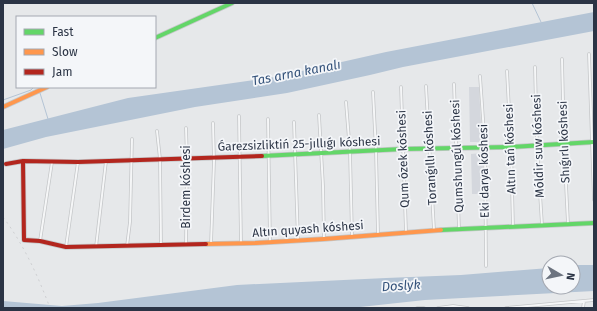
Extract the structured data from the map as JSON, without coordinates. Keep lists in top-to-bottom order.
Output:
{
  "streets": {
    "street": [
      "Shıǵırlı kóshesi",
      "Ǵarezsizliktiń 25-jıllıǵı kóshesi",
      "Móldir suw kóshesi",
      "Altın tań kóshesi",
      "Qumshungúl kóshesi",
      "Toranǵıllı kóshesi",
      "Qum ózek kóshesi",
      "Eki darya kóshesi",
      "Birdem kóshesi",
      "Altın quyash kóshesi"
    ]
  },
  "crossings": [
    ["Shıǵırlı kóshesi", "Ǵarezsizliktiń 25-jıllıǵı kóshesi"],
    ["Shıǵırlı kóshesi", "Altın quyash kóshesi"],
    ["Ǵarezsizliktiń 25-jıllıǵı kóshesi", "Móldir suw kóshesi"],
    ["Ǵarezsizliktiń 25-jıllıǵı kóshesi", "Altın tań kóshesi"],
    ["Ǵarezsizliktiń 25-jıllıǵı kóshesi", "Qumshungúl kóshesi"],
    ["Ǵarezsizliktiń 25-jıllıǵı kóshesi", "Toranǵıllı kóshesi"],
    ["Ǵarezsizliktiń 25-jıllıǵı kóshesi", "Qum ózek kóshesi"],
    ["Ǵarezsizliktiń 25-jıllıǵı kóshesi", "Eki darya kóshesi"],
    ["Ǵarezsizliktiń 25-jıllıǵı kóshesi", "Birdem kóshesi"],
    ["Ǵarezsizliktiń 25-jıllıǵı kóshesi", "Altın quyash kóshesi"],
    ["Móldir suw kóshesi", "Altın quyash kóshesi"],
    ["Altın tań kóshesi", "Altın quyash kóshesi"],
    ["Qumshungúl kóshesi", "Altın quyash kóshesi"],
    ["Toranǵıllı kóshesi", "Altın quyash kóshesi"],
    ["Qum ózek kóshesi", "Altın quyash kóshesi"],
    ["Eki darya kóshesi", "Altın quyash kóshesi"],
    ["Birdem kóshesi", "Altın quyash kóshesi"]
  ],
  "water": ["Tas arna kanalı", "Doslyk"],
  "legend": ["Fast", "Slow", "Jam"],
  "north": "right"
}
